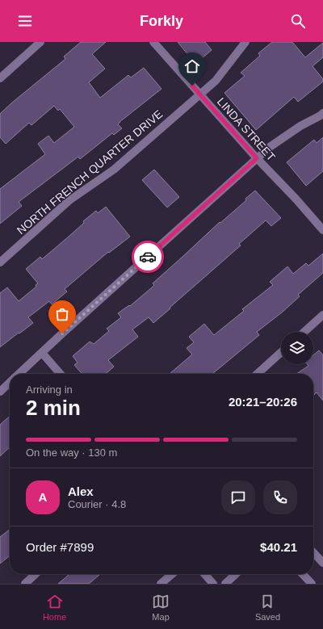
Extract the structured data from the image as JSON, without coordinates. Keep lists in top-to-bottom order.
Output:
{
  "streets": {
    "street": ["LINDA STREET", "NORTH FRENCH QUARTER DRIVE"]
  },
  "crossings": [
    ["LINDA STREET", "NORTH FRENCH QUARTER DRIVE"]
  ],
  "page": {
    "header": "Forkly",
    "heading": ["2 min", "Arriving in", "20:21–20:26"],
    "panel": [
      "Alex",
      "Courier · 4.8",
      "Order #7899",
      "$40.21"
    ],
    "bar": "On the way · 130 m",
    "round": "A",
    "tabs": ["Home", "Map", "Saved"]
  }
}
